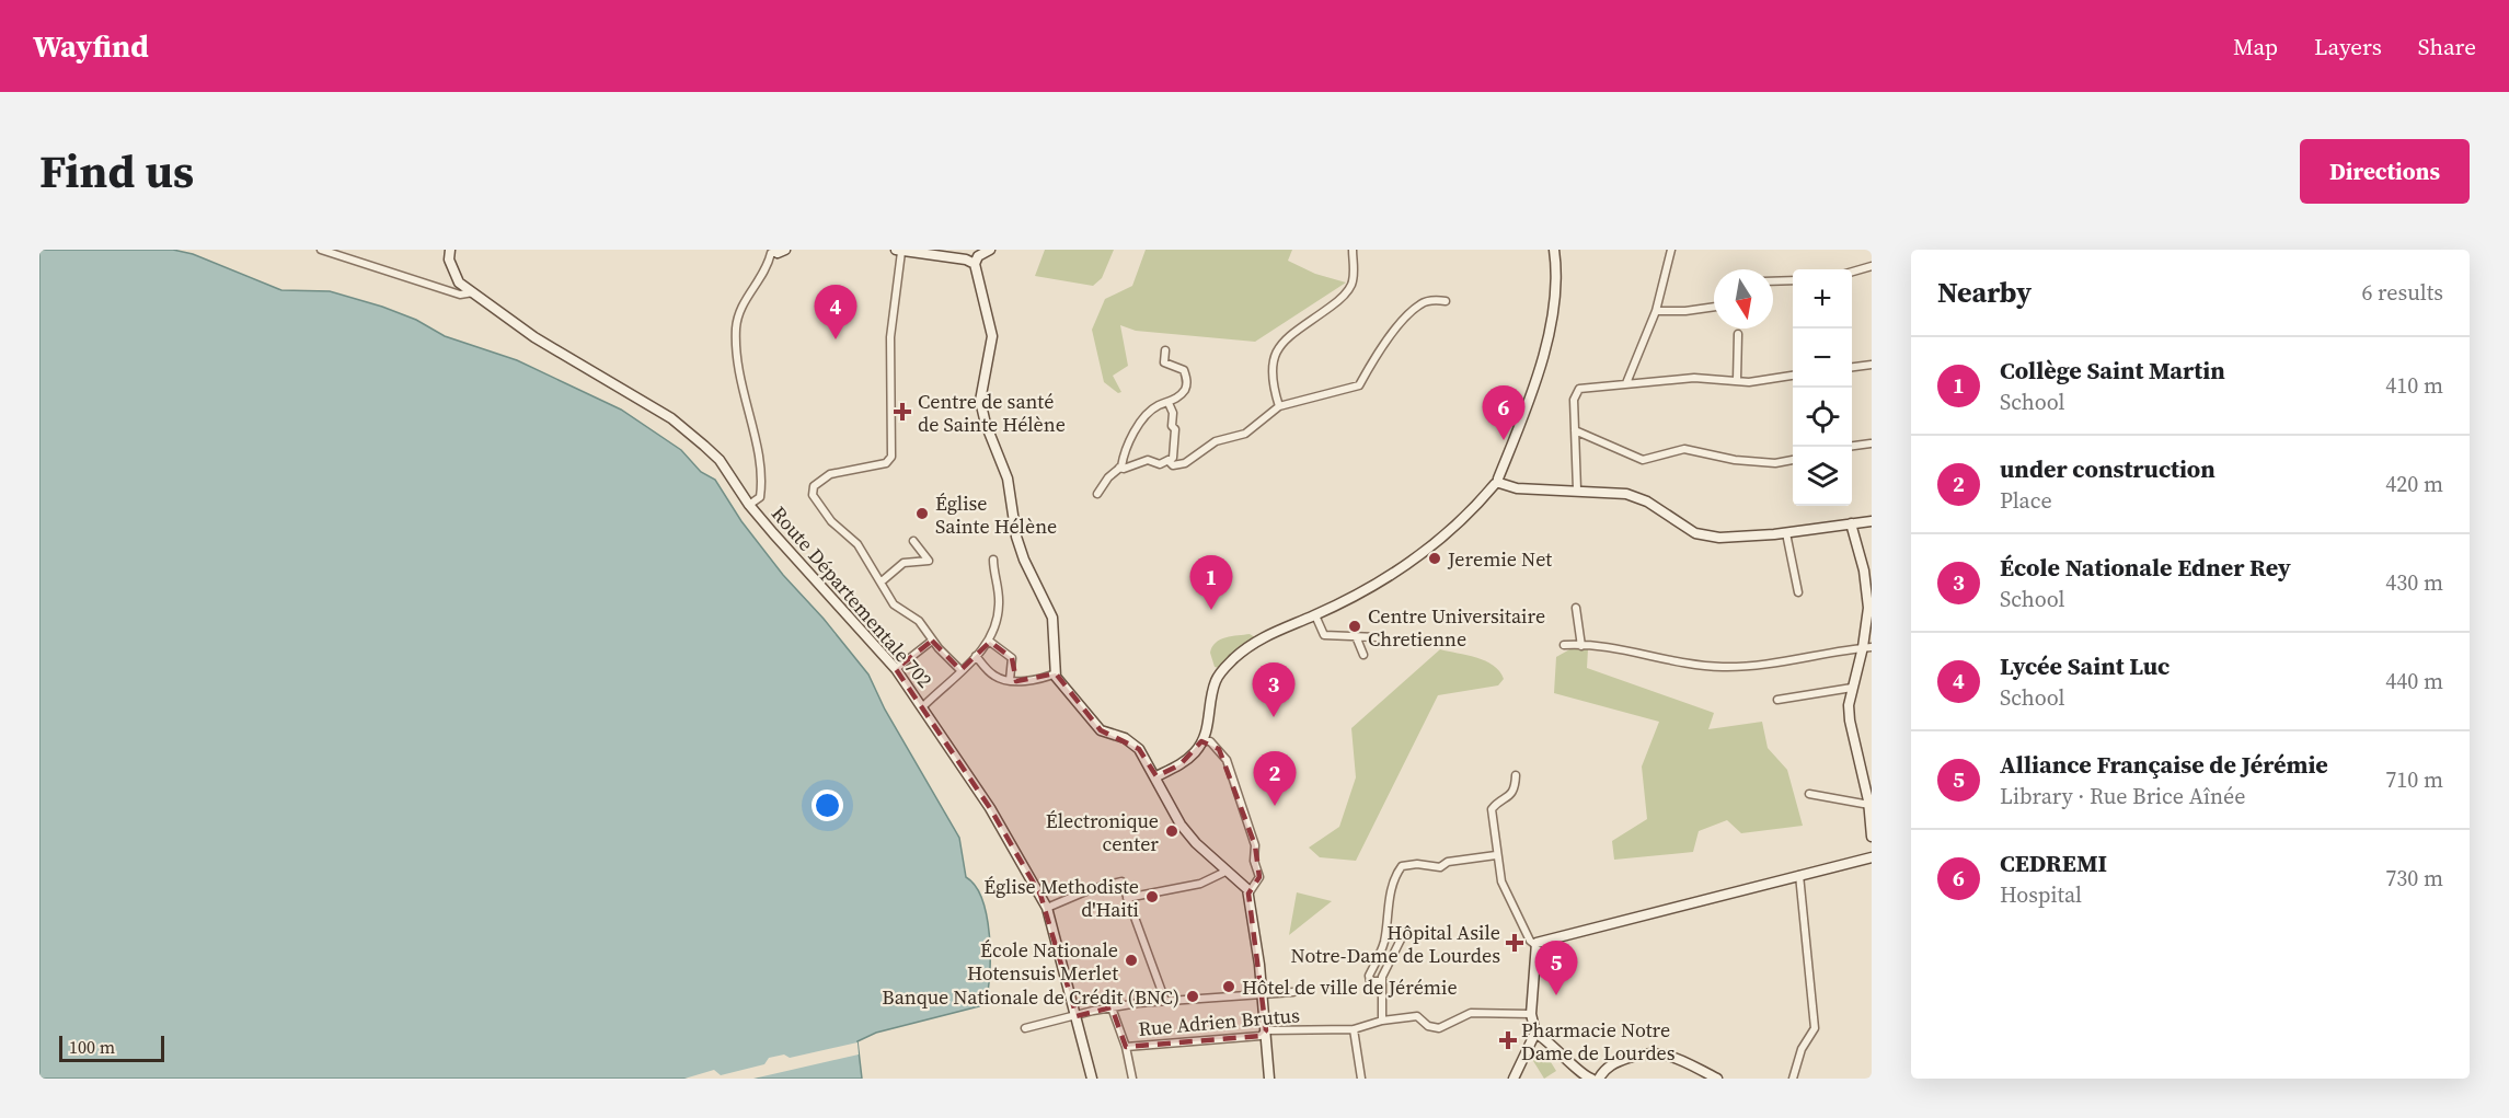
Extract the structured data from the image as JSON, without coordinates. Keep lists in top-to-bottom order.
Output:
{
  "streets": {
    "street": ["Route Départementale 702", "Rue Adrien Brutus"]
  },
  "places": {
    "health": ["Centre de santé de Sainte Hélène", "Hôpital Asile Notre-Dame de Lourdes", "Pharmacie Notre Dame de Lourdes"],
    "other": [
      "Église Sainte Hélène",
      "Jeremie Net",
      "Centre Universitaire Chretienne",
      "Électronique center",
      "Église Methodiste d'Haiti",
      "École Nationale Hotensuis Merlet",
      "Hôtel de ville de Jérémie",
      "Banque Nationale de Crédit (BNC)"
    ]
  },
  "scale_bar": "100 m",
  "north": "bottom",
  "page": {
    "header": "Wayfind",
    "nav": ["Map", "Layers", "Share"],
    "title": "Find us",
    "buttons": "Directions",
    "heading": ["Nearby", "6 results"],
    "map_buttons": ["+", "−"],
    "pins": [
      "4",
      "6",
      "1",
      "3",
      "2",
      "5"
    ],
    "list": [
      {
        "mark": "1",
        "name": "Collège Saint Martin",
        "note": "School",
        "value": "410 m"
      },
      {
        "mark": "2",
        "name": "under construction",
        "note": "Place",
        "value": "420 m"
      },
      {
        "mark": "3",
        "name": "École Nationale Edner Rey",
        "note": "School",
        "value": "430 m"
      },
      {
        "mark": "4",
        "name": "Lycée Saint Luc",
        "note": "School",
        "value": "440 m"
      },
      {
        "mark": "5",
        "name": "Alliance Française de Jérémie",
        "note": "Library · Rue Brice Aînée",
        "value": "710 m"
      },
      {
        "mark": "6",
        "name": "CEDREMI",
        "note": "Hospital",
        "value": "730 m"
      }
    ],
    "scale": "100 m"
  }
}
